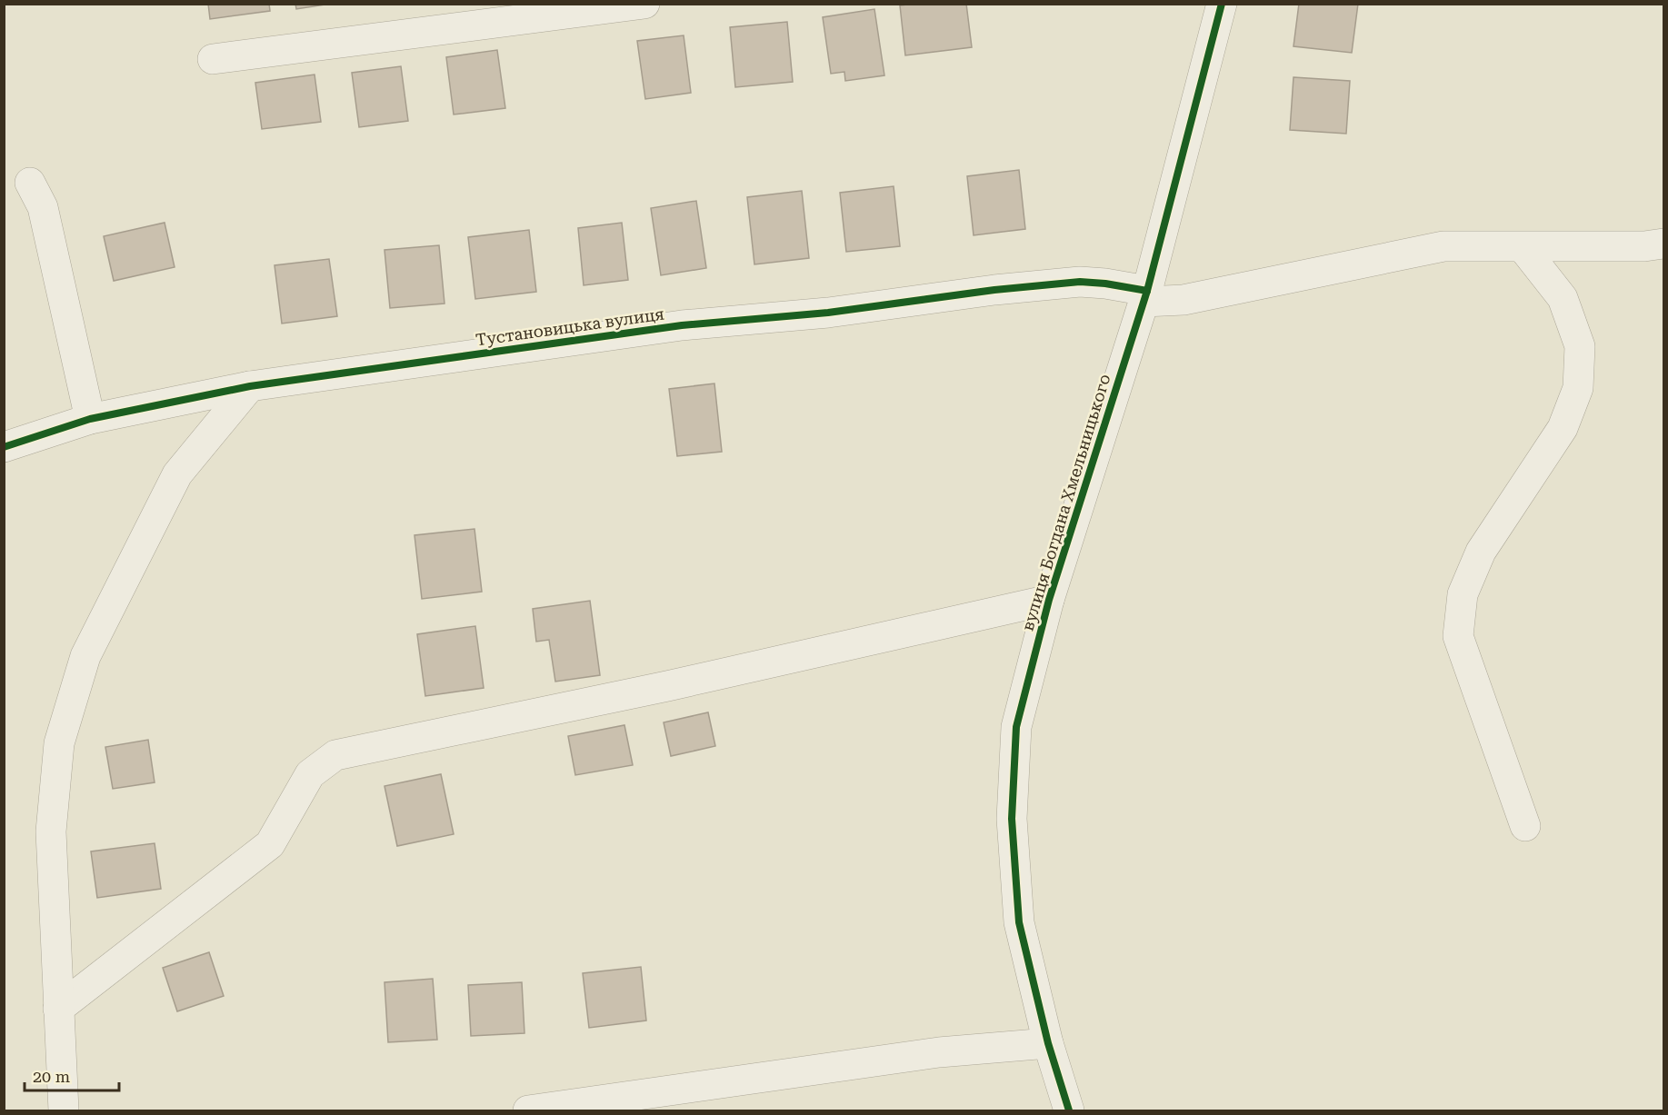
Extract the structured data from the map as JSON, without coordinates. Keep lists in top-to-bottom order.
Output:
{
  "streets": {
    "street": ["Тустановицька вулиця", "вулиця Богдана Хмельницького"]
  },
  "crossings": [
    ["Тустановицька вулиця", "вулиця Богдана Хмельницького"]
  ],
  "scale_bar": "20 m"
}
